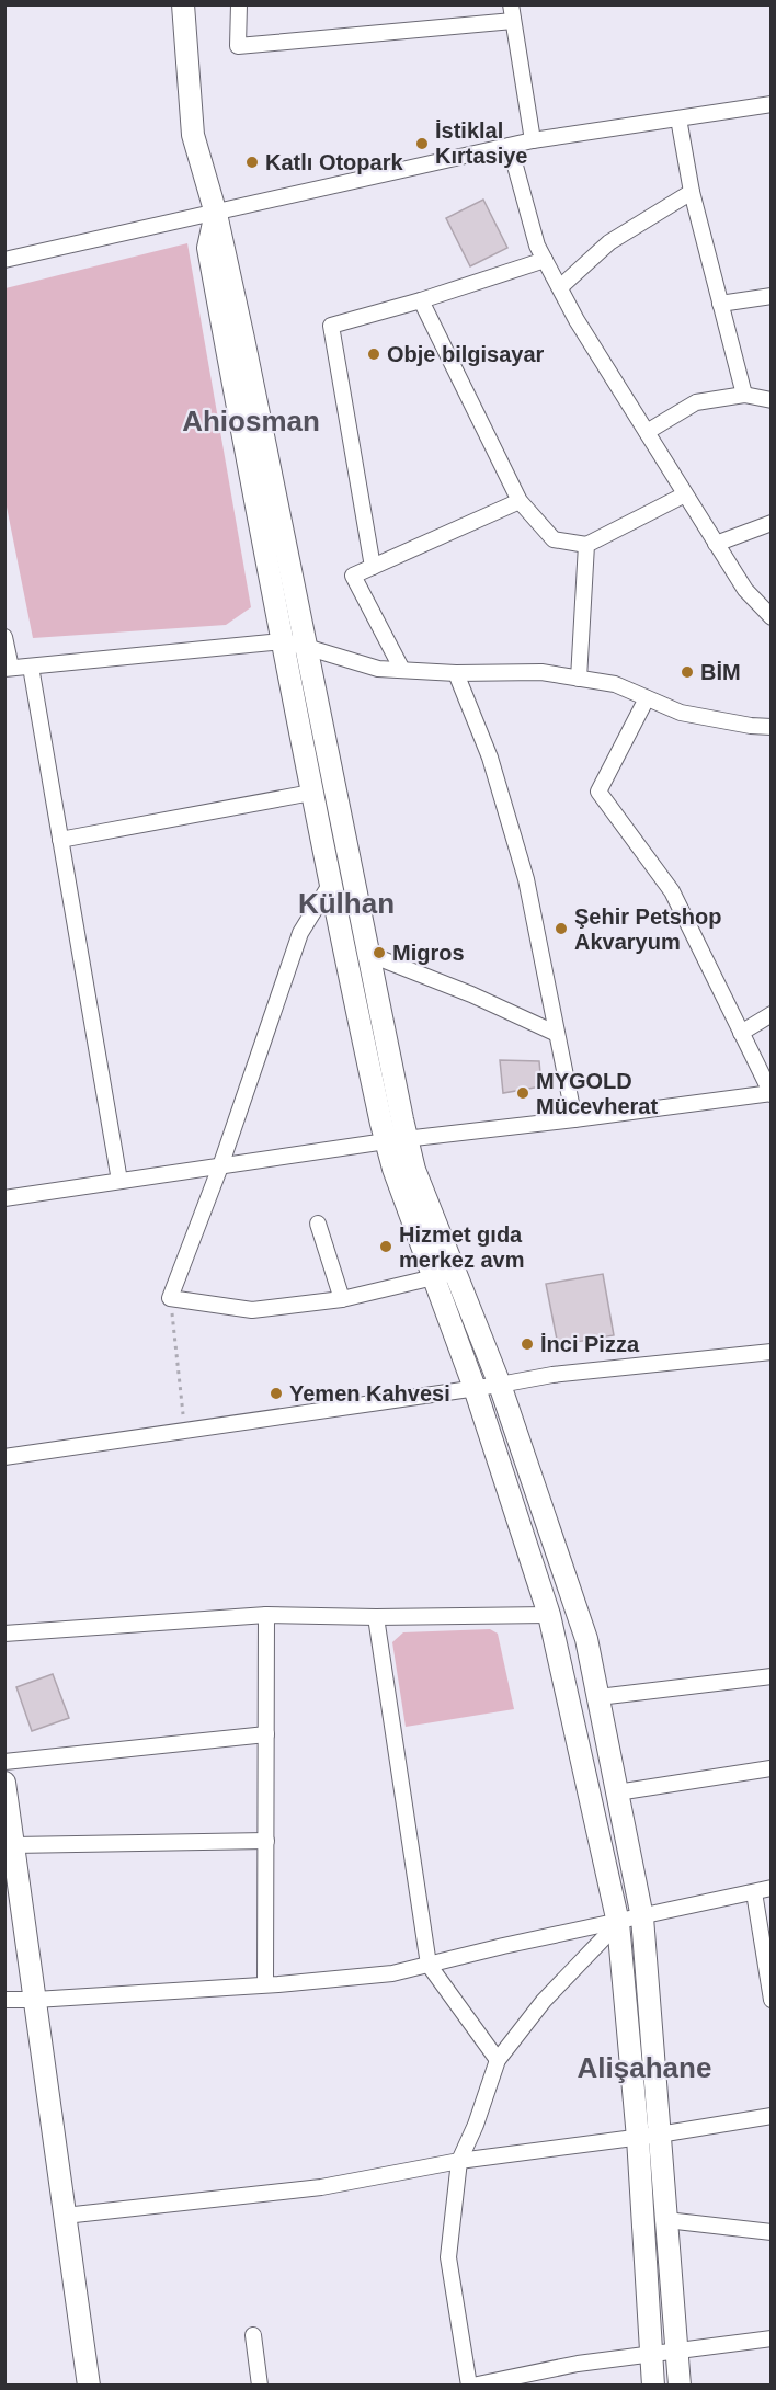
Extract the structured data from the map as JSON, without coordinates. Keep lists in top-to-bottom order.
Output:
{
  "districts": ["Ahiosman", "Külhan", "Alişahane"],
  "places": [
    "İstiklal Kırtasiye",
    "Katlı Otopark",
    "Obje bilgisayar",
    "BİM",
    "Şehir Petshop Akvaryum",
    "Migros",
    "MYGOLD Mücevherat",
    "Hizmet gıda merkez avm",
    "İnci Pizza",
    "Yemen Kahvesi"
  ]
}
